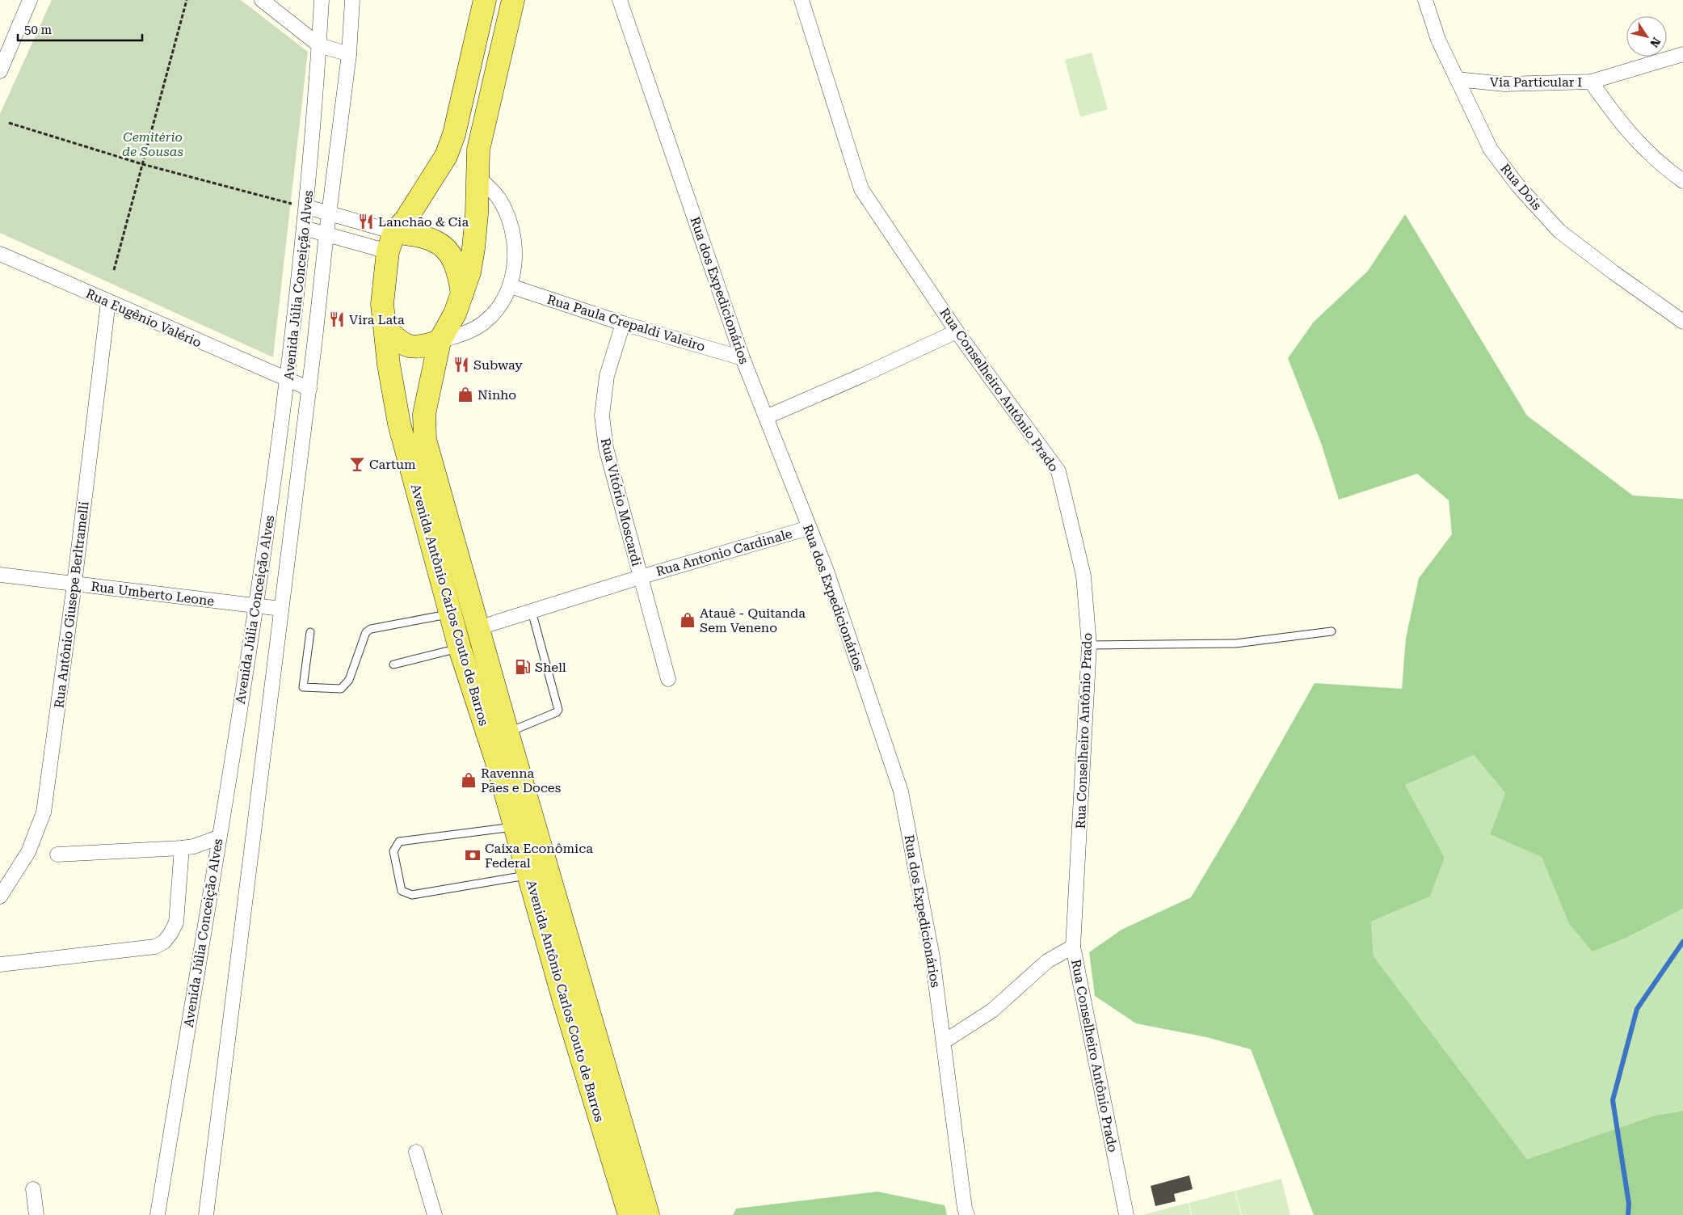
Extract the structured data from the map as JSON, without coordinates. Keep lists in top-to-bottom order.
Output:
{
  "streets": {
    "main road": ["Avenida Antônio Carlos Couto de Barros"],
    "street": [
      "Via Particular I",
      "Rua Dois",
      "Avenida Júlia Conceição Alves",
      "Rua dos Expedicionários",
      "Rua Eugênio Valério",
      "Rua Paula Crepaldi Valeiro",
      "Rua Conselheiro Antônio Prado",
      "Rua Vitório Moscardi",
      "Rua Antonio Cardinale",
      "Rua Umberto Leone",
      "Rua Antônio Giusepe Berltramelli"
    ]
  },
  "crossings": [
    ["Via Particular I", "Rua Dois"],
    ["Avenida Júlia Conceição Alves", "Rua Eugênio Valério"],
    ["Avenida Júlia Conceição Alves", "Rua Umberto Leone"],
    ["Rua dos Expedicionários", "Rua Paula Crepaldi Valeiro"],
    ["Rua dos Expedicionários", "Rua Antonio Cardinale"],
    ["Rua Eugênio Valério", "Rua Antônio Giusepe Berltramelli"],
    ["Rua Paula Crepaldi Valeiro", "Rua Vitório Moscardi"],
    ["Rua Vitório Moscardi", "Rua Antonio Cardinale"],
    ["Rua Antonio Cardinale", "Avenida Antônio Carlos Couto de Barros"],
    ["Rua Umberto Leone", "Rua Antônio Giusepe Berltramelli"]
  ],
  "parks": ["Cemitério de Sousas"],
  "places": {
    "restaurant": ["Lanchão & Cia", "Vira Lata", "Subway"],
    "shop": ["Ninho", "Atauê - Quitanda Sem Veneno", "Ravenna Pães e Doces"],
    "bar": ["Cartum"],
    "fuel station": ["Shell"],
    "bank": ["Caixa Econômica Federal"]
  },
  "scale_bar": "50 m",
  "north": "bottom right"
}
